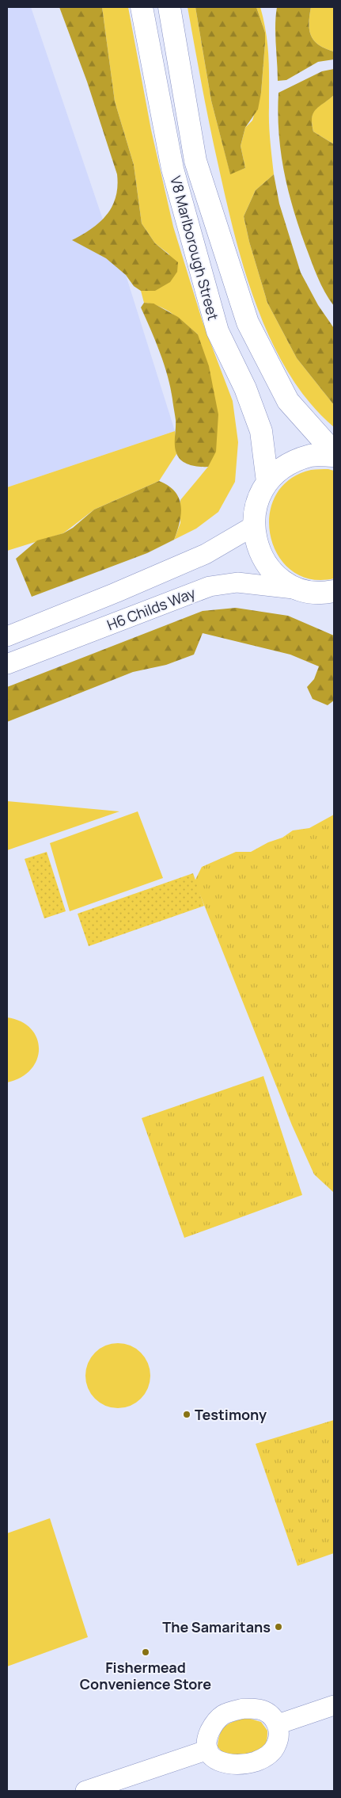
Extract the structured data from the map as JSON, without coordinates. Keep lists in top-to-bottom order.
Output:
{
  "streets": {
    "main road": ["V8 Marlborough Street"],
    "street": ["H6 Childs Way"]
  },
  "places": ["Testimony", "The Samaritans", "Fishermead Convenience Store"]
}
